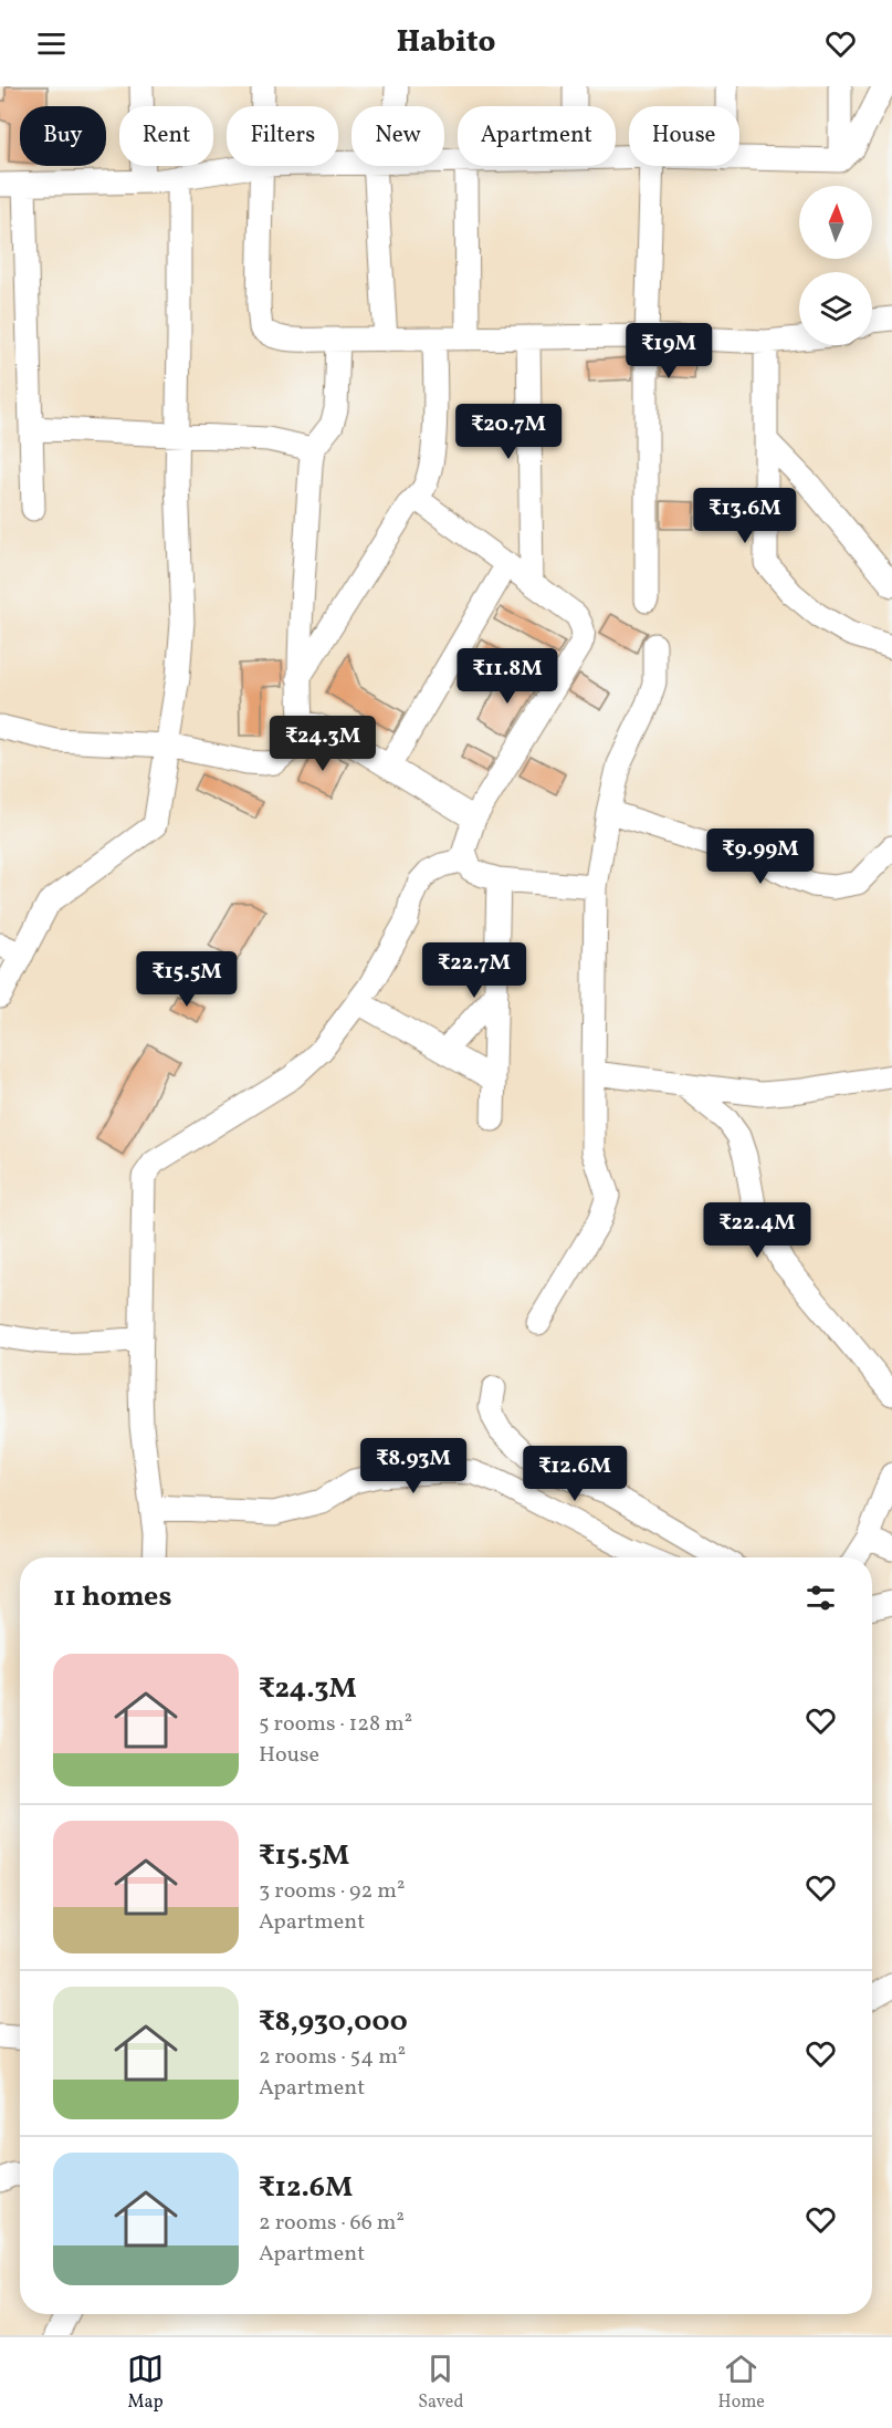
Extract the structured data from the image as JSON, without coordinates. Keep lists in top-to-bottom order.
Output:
{
  "north": "top",
  "page": {
    "header": "Habito",
    "chip": [
      "Buy",
      "Rent",
      "Filters",
      "New",
      "Apartment",
      "House"
    ],
    "price": [
      "₹19M",
      "₹20.7M",
      "₹13.6M",
      "₹11.8M",
      "₹24.3M",
      "₹9.99M",
      "₹22.7M",
      "₹15.5M",
      "₹22.4M",
      "₹8.93M",
      "₹12.6M"
    ],
    "heading": "11 homes",
    "list": [
      {
        "name": "₹24.3M",
        "note": "5 rooms · 128 m² · House"
      },
      {
        "name": "₹15.5M",
        "note": "3 rooms · 92 m² · Apartment"
      },
      {
        "name": "₹8,930,000",
        "note": "2 rooms · 54 m² · Apartment"
      },
      {
        "name": "₹12.6M",
        "note": "2 rooms · 66 m² · Apartment"
      }
    ],
    "tabs": ["Map", "Saved", "Home"]
  }
}
